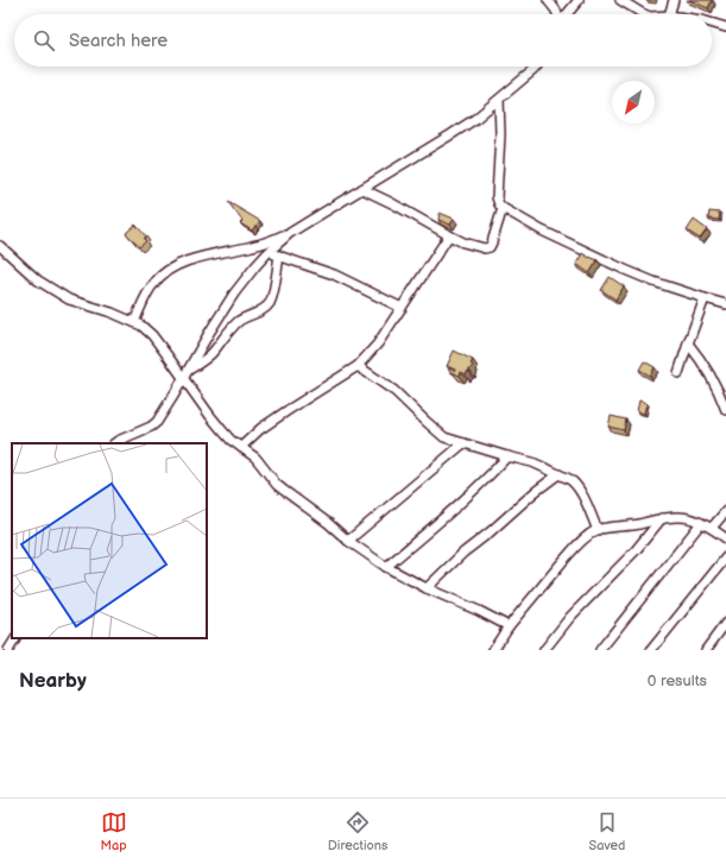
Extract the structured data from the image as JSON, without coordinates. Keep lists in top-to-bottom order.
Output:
{
  "north": "bottom left",
  "page": {
    "search": "Search here",
    "heading": ["Nearby", "0 results"],
    "nav": ["Map", "Directions", "Saved"]
  }
}
